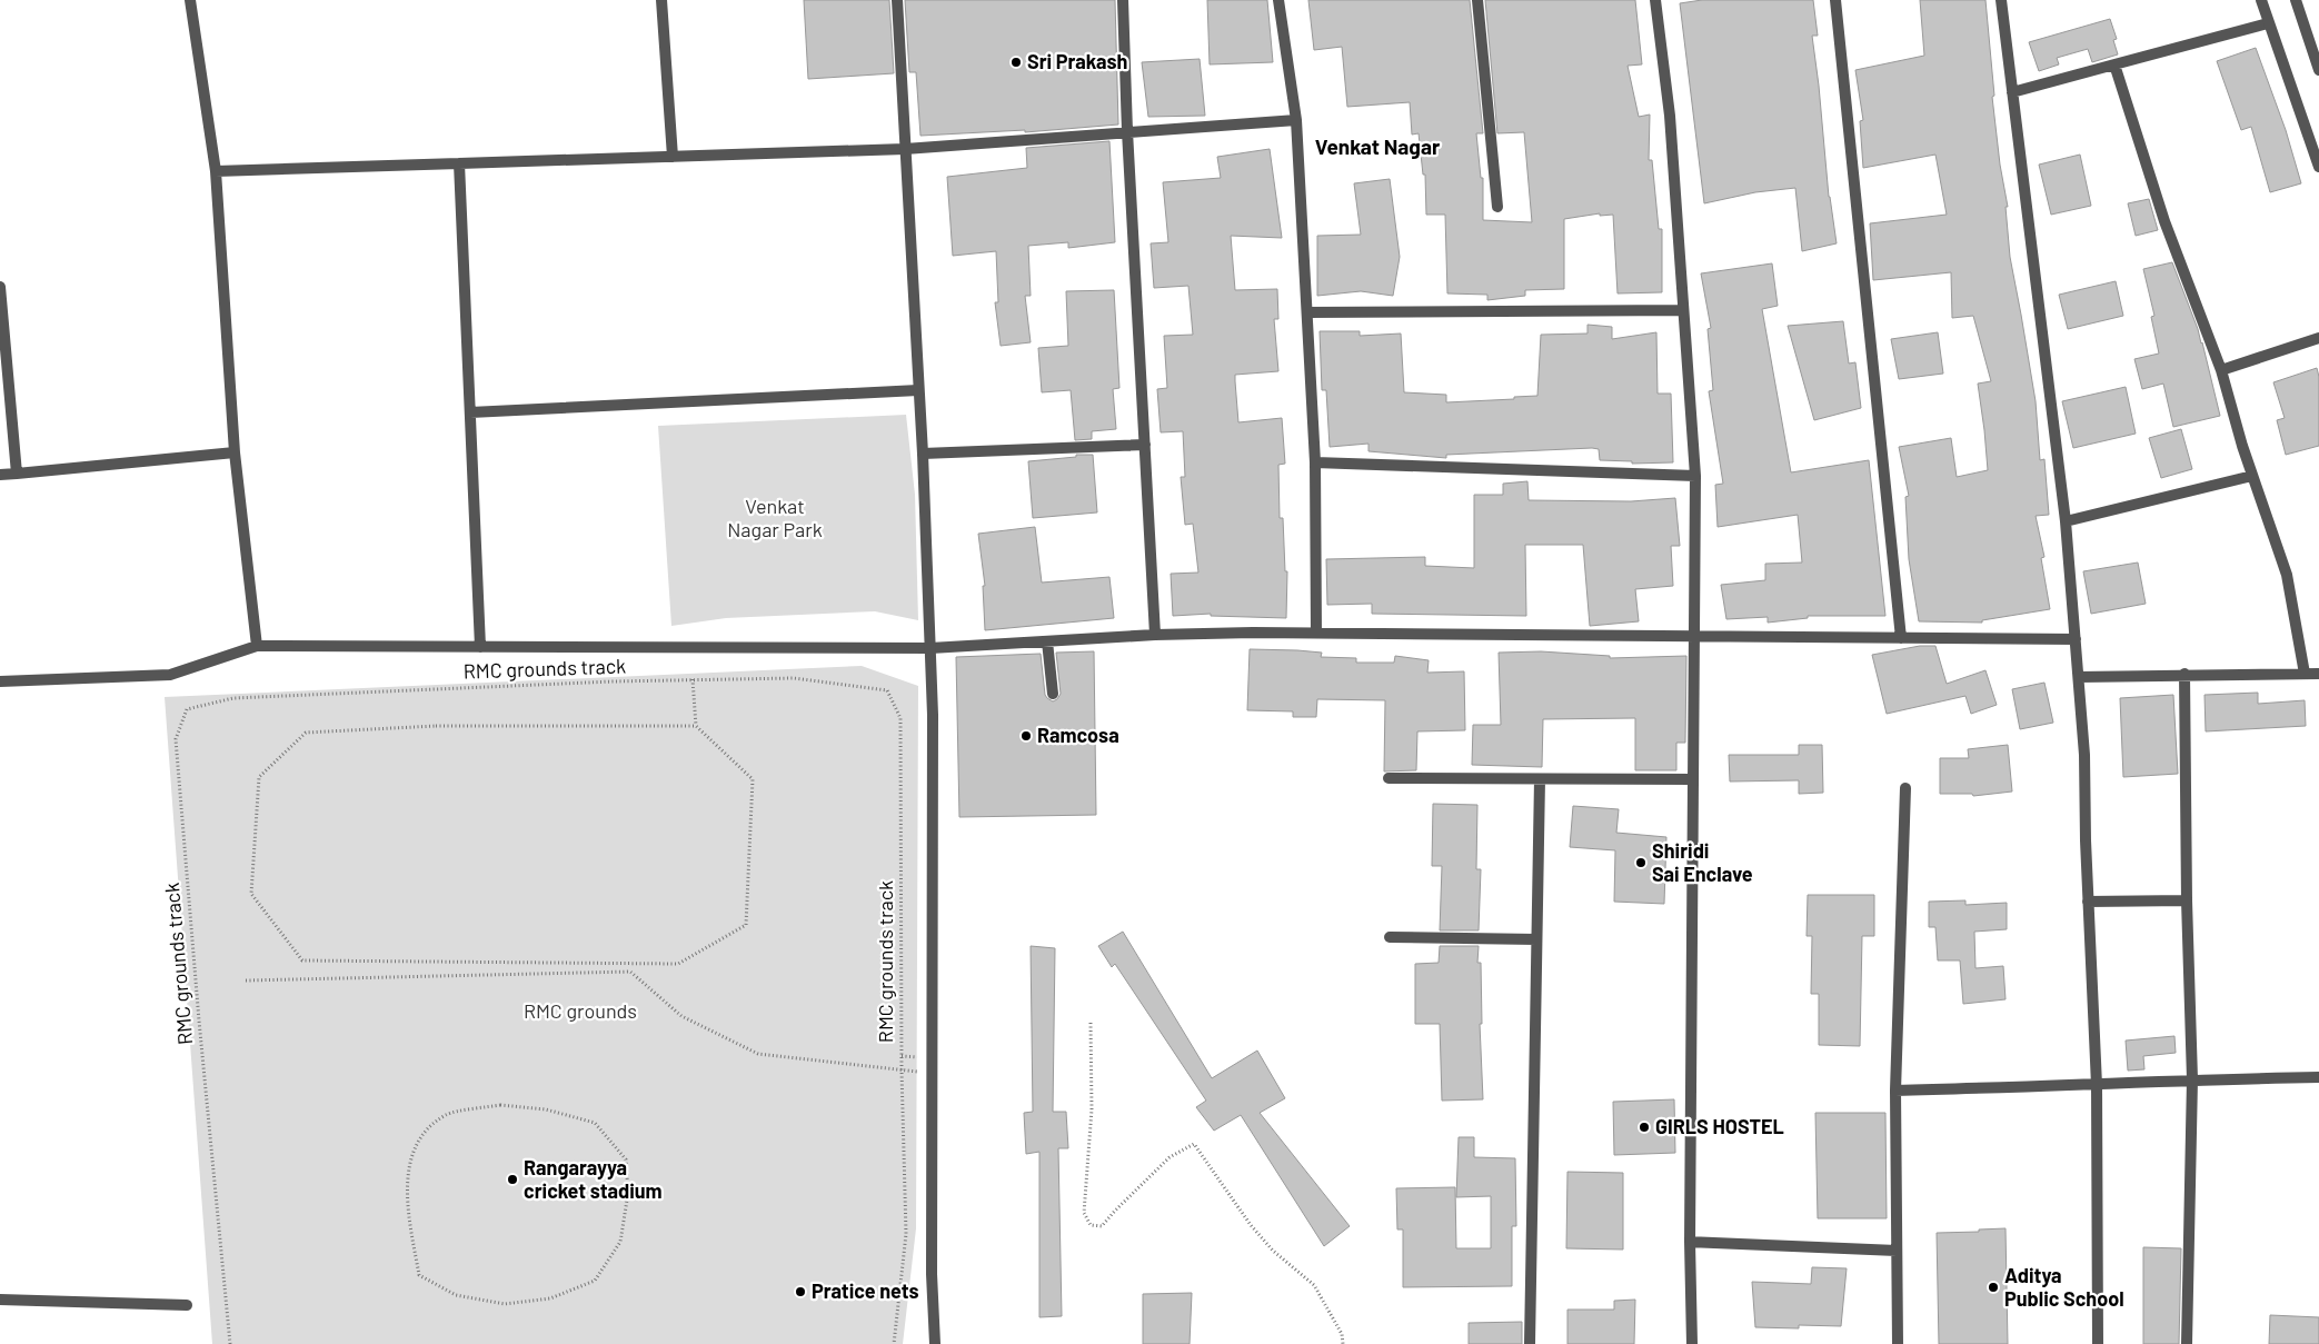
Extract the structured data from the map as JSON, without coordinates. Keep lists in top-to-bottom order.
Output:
{
  "streets": {
    "path": ["RMC grounds track"]
  },
  "districts": ["Venkat Nagar"],
  "parks": ["Venkat Nagar Park", "RMC grounds"],
  "places": [
    "Sri Prakash",
    "Ramcosa",
    "Shiridi Sai Enclave",
    "GIRLS HOSTEL",
    "Rangarayya cricket stadium",
    "Aditya Public School",
    "Pratice nets"
  ]
}
